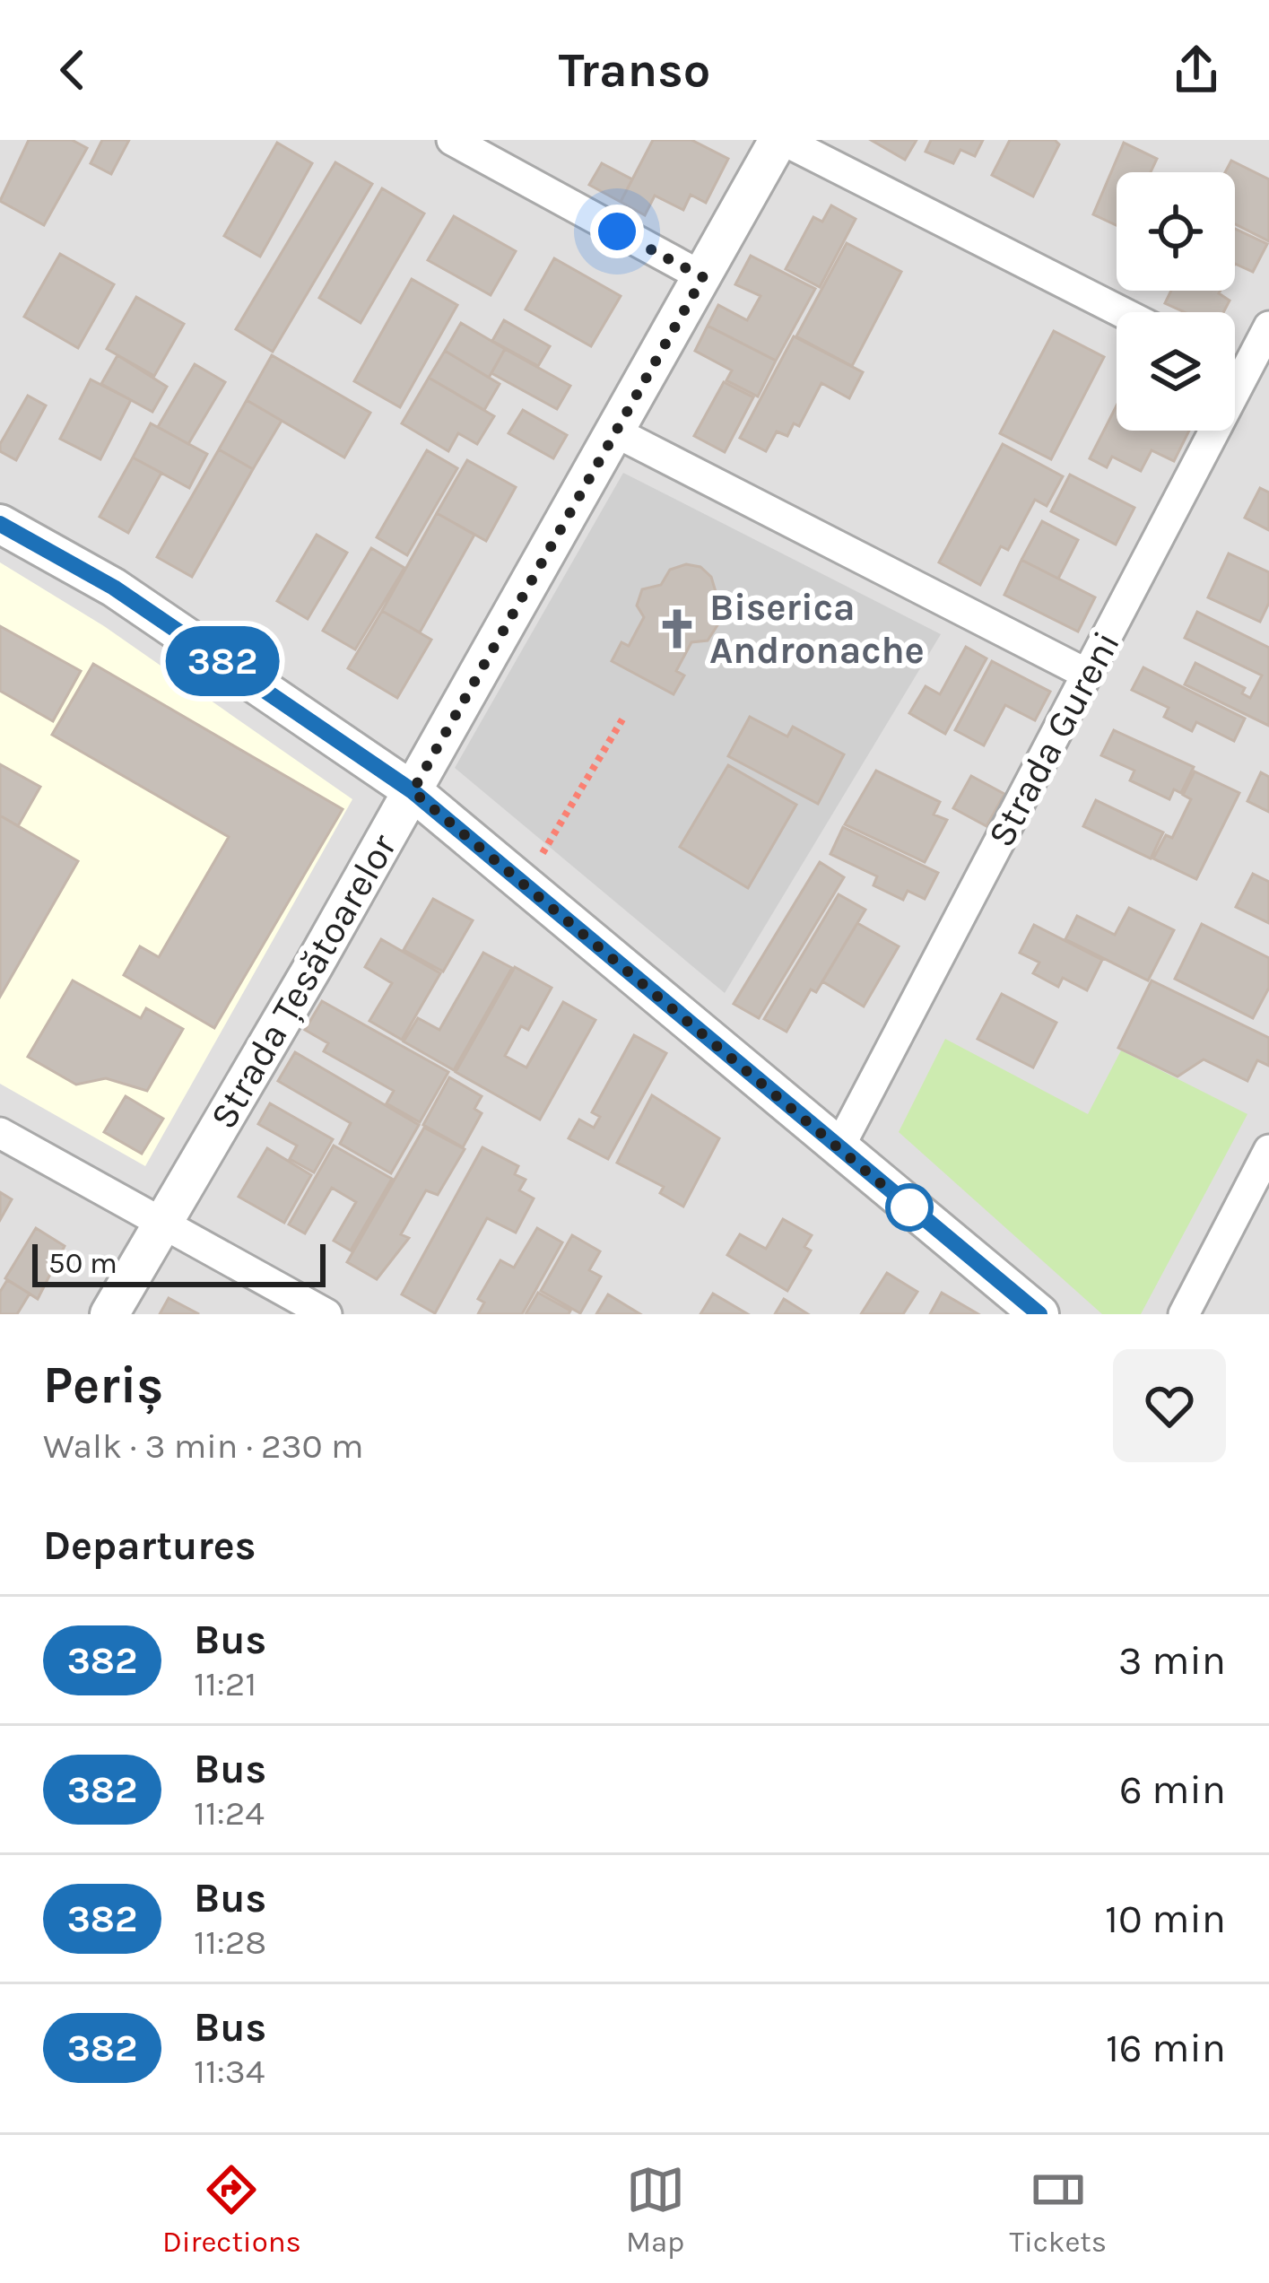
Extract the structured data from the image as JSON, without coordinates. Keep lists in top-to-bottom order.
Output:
{
  "streets": {
    "street": ["Strada Gureni", "Strada Țesătoarelor"]
  },
  "places": {
    "church": ["Biserica Andronache"]
  },
  "lines": ["bus line 382"],
  "scale_bar": "50 m",
  "page": {
    "header": "Transo",
    "on_map": "382",
    "scale": "50 m",
    "heading": [
      ["Periș", "Walk · 3 min · 230 m"],
      "Departures"
    ],
    "list": [
      {
        "mark": "382",
        "name": "Bus",
        "note": "11:21",
        "value": "3 min"
      },
      {
        "mark": "382",
        "name": "Bus",
        "note": "11:24",
        "value": "6 min"
      },
      {
        "mark": "382",
        "name": "Bus",
        "note": "11:28",
        "value": "10 min"
      },
      {
        "mark": "382",
        "name": "Bus",
        "note": "11:34",
        "value": "16 min"
      }
    ],
    "tabs": ["Directions", "Map", "Tickets"]
  }
}
